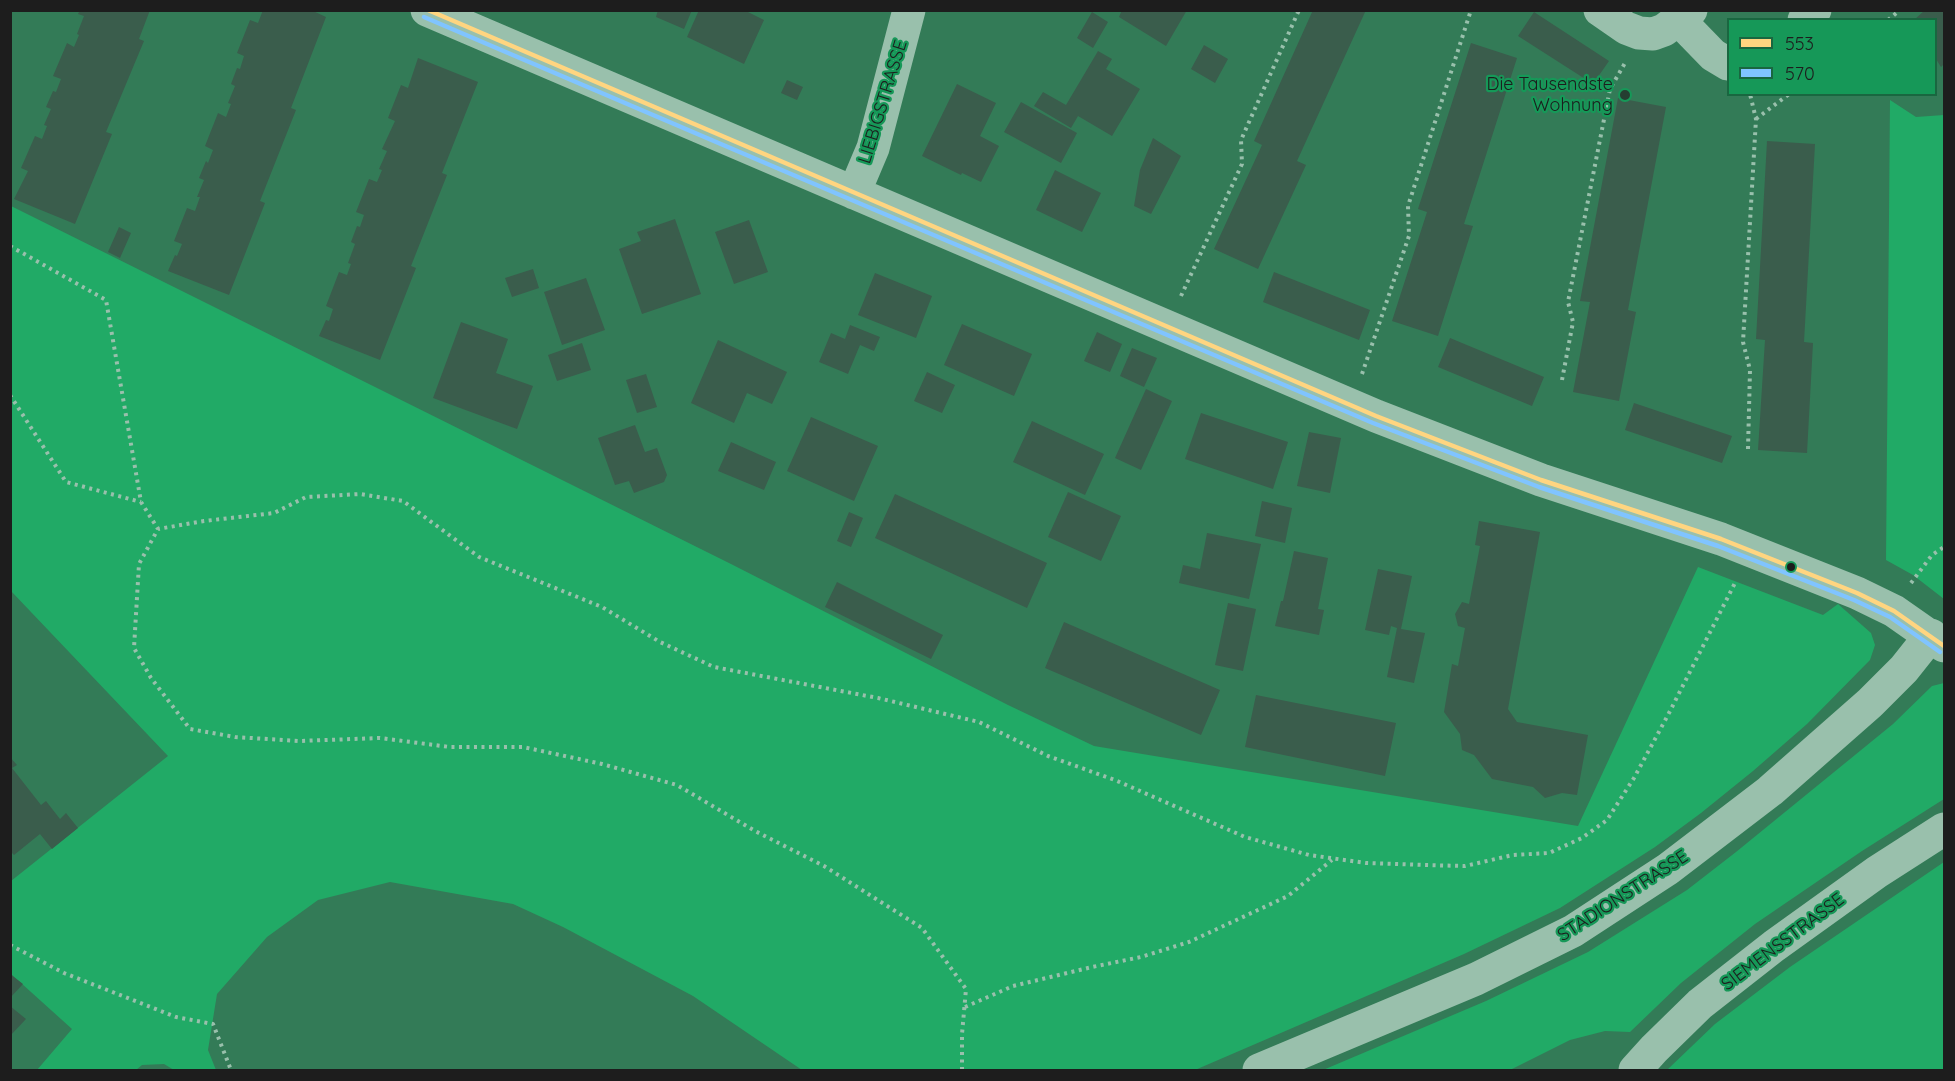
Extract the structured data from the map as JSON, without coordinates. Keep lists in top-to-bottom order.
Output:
{
  "streets": {
    "street": ["LIEBIGSTRASSE", "STADIONSTRASSE", "SIEMENSSTRASSE"]
  },
  "places": ["Die Tausendste Wohnung"],
  "lines": ["transit line 553", "transit line 570"],
  "legend": ["553", "570"]
}
